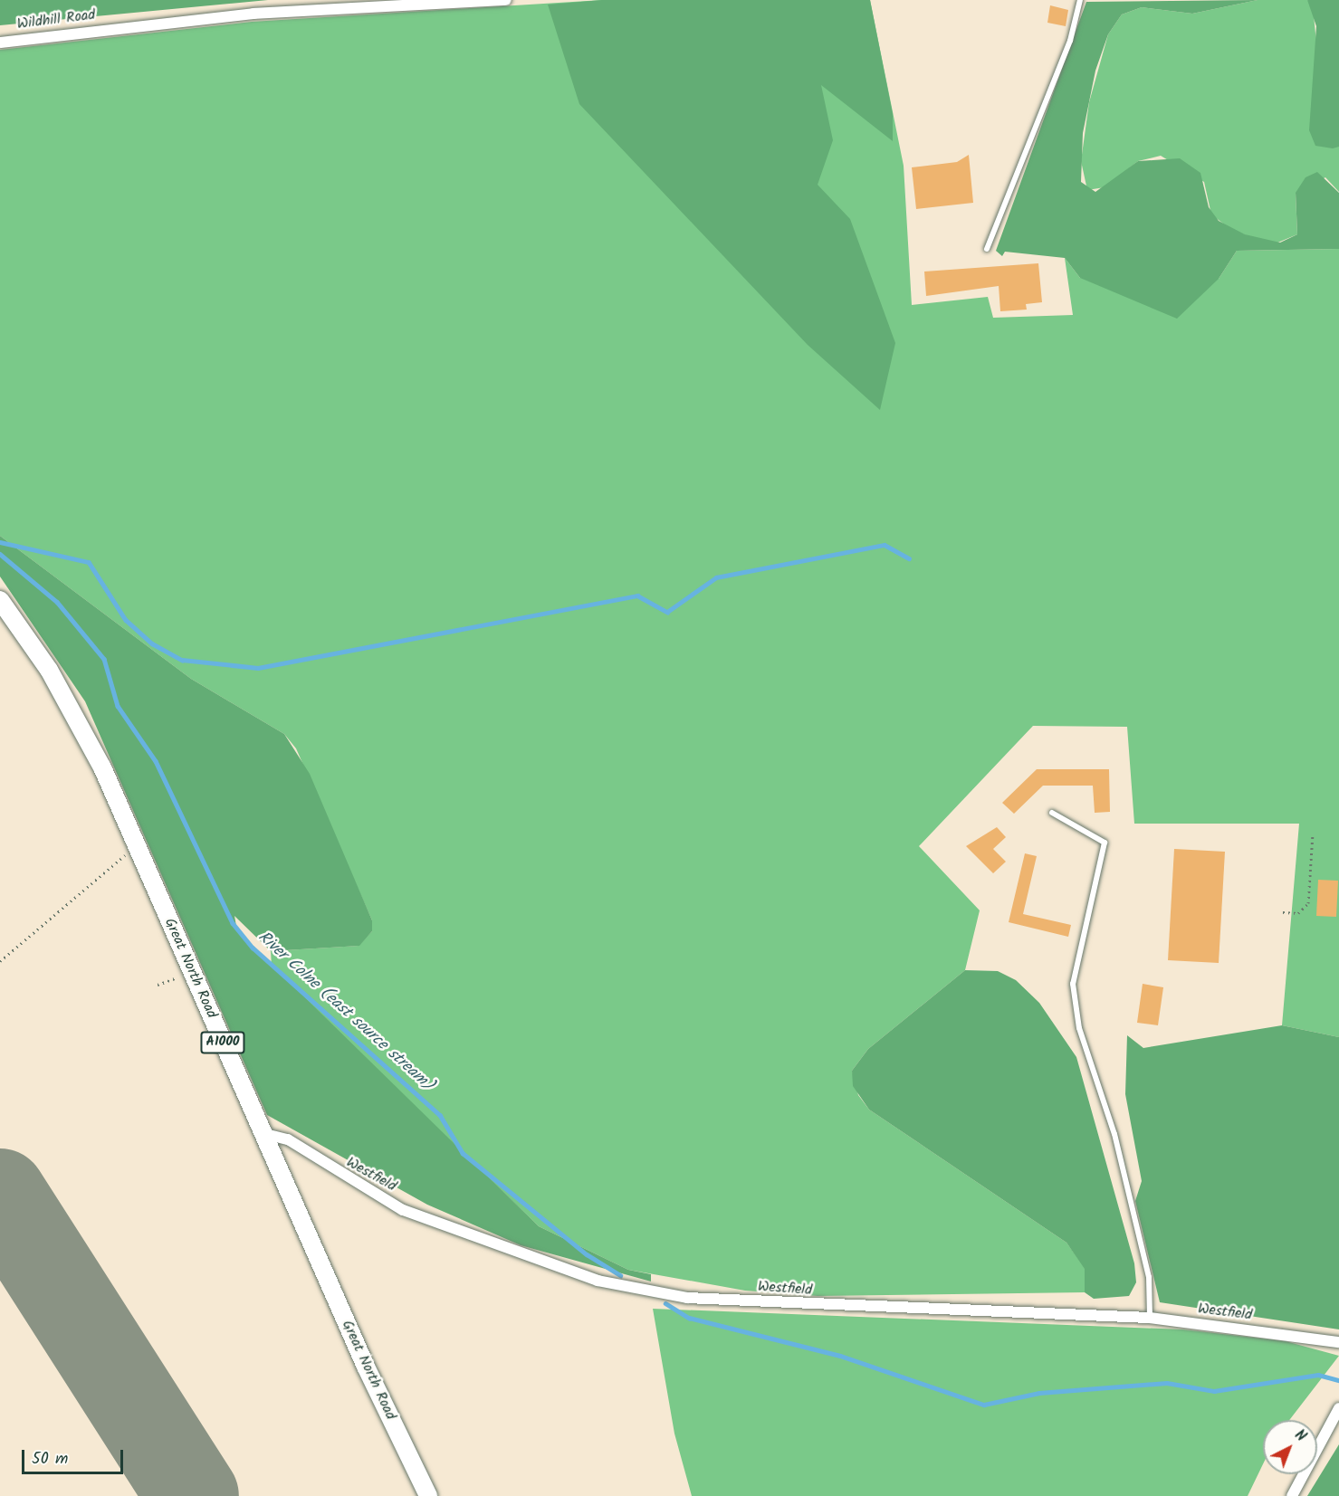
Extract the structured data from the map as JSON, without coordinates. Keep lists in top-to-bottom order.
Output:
{
  "streets": {
    "main road": ["Great North Road", "A1000"],
    "street": ["Wildhill Road", "Westfield"]
  },
  "crossings": [
    ["Great North Road", "Westfield"]
  ],
  "water": ["River Colne (east source stream)"],
  "scale_bar": "50 m",
  "north": "top right"
}
